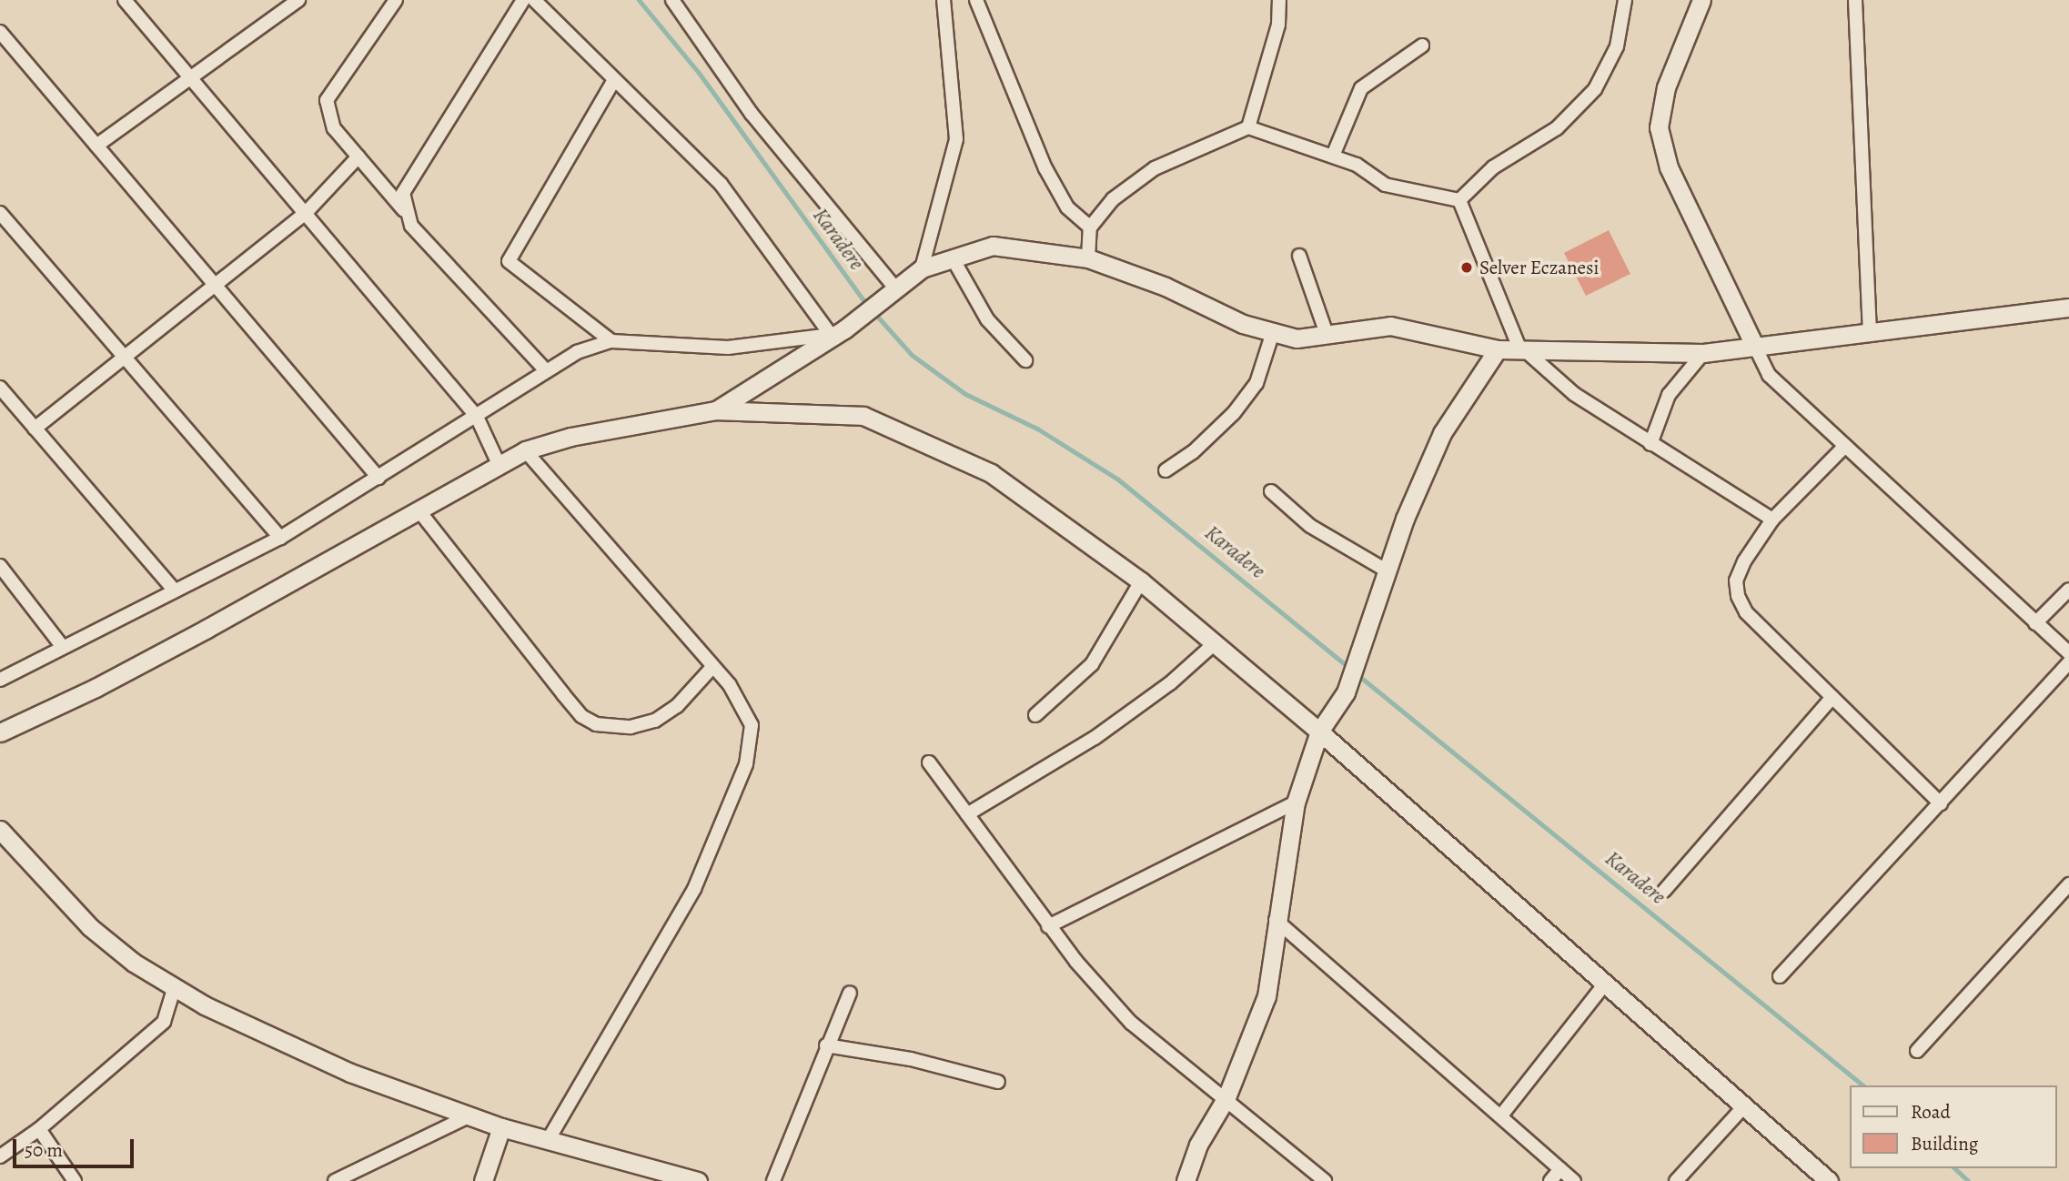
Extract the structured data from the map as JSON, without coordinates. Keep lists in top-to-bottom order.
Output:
{
  "water": ["Karadere"],
  "places": ["Selver Eczanesi"],
  "legend": ["Road", "Building"],
  "scale_bar": "50 m"
}
